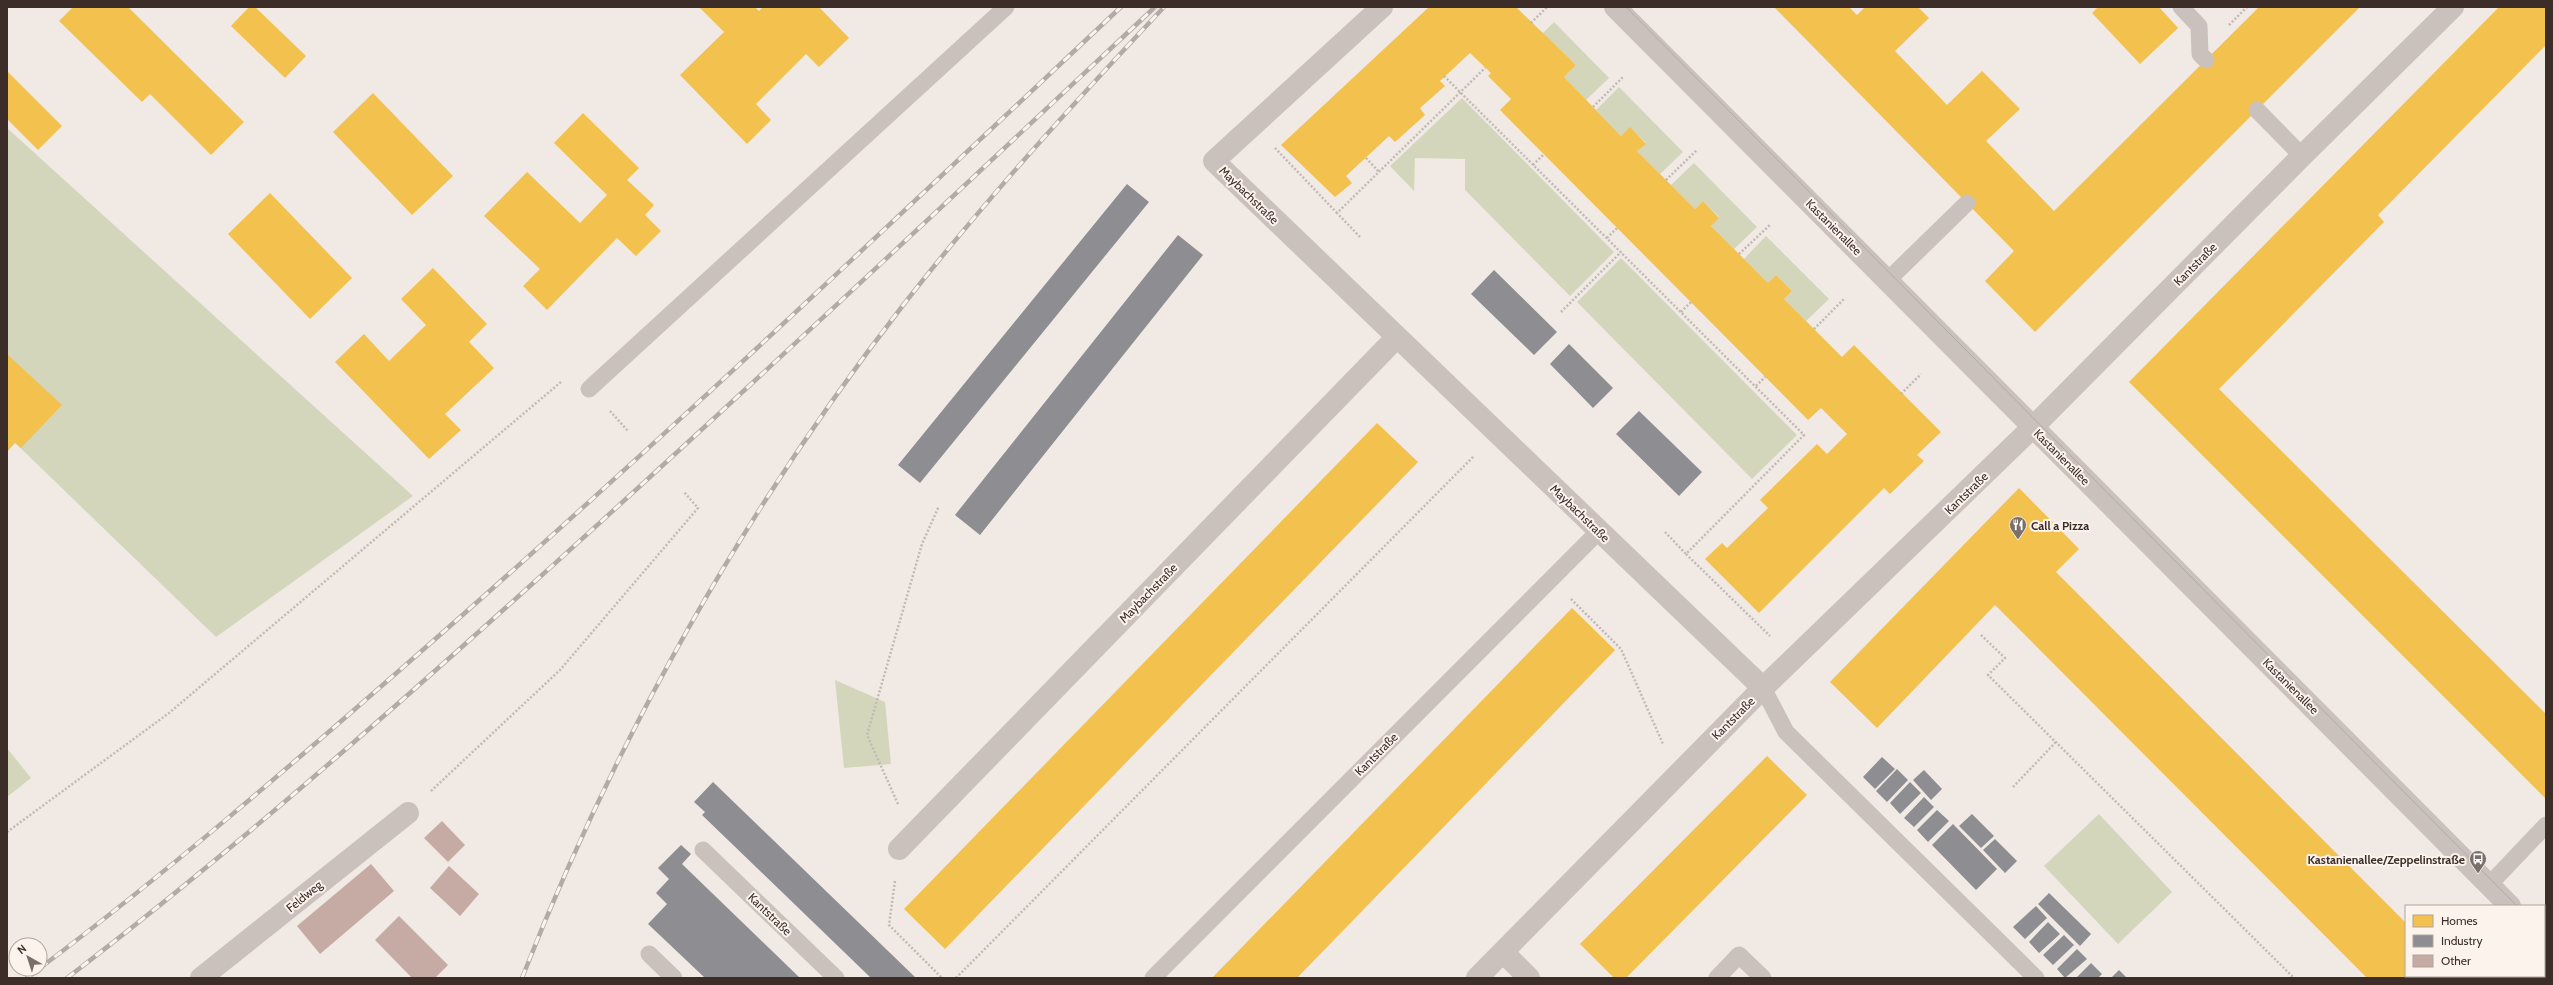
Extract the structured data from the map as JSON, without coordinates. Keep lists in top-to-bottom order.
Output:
{
  "streets": {
    "street": [
      "Maybachstraße",
      "Kastanienallee",
      "Kantstraße",
      "Feldweg"
    ]
  },
  "crossings": [
    ["Maybachstraße", "Kantstraße"],
    ["Kastanienallee", "Kantstraße"]
  ],
  "places": {
    "restaurant": ["Call a Pizza"],
    "bus stop": ["Kastanienallee/Zeppelinstraße"]
  },
  "legend": ["Homes", "Industry", "Other"],
  "north": "top left"
}
